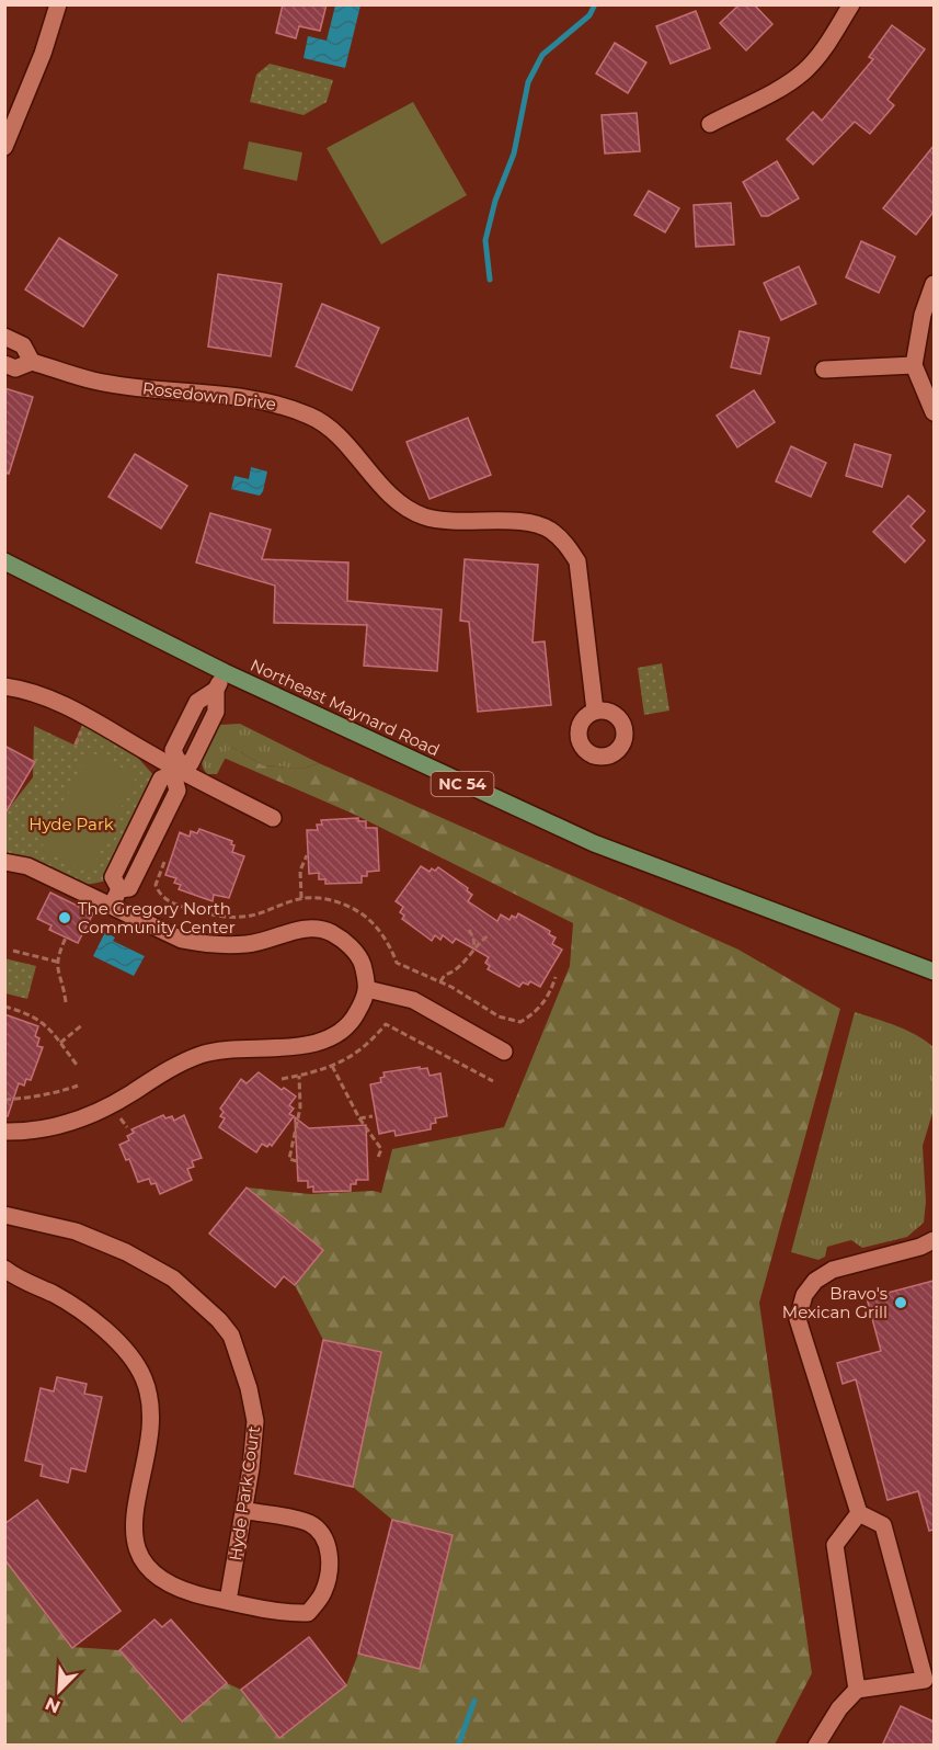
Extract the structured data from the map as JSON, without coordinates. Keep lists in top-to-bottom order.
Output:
{
  "streets": {
    "main road": ["Northeast Maynard Road", "NC 54"],
    "street": ["Rosedown Drive", "Hyde Park Court"]
  },
  "parks": ["Hyde Park"],
  "places": ["The Gregory North Community Center", "Bravo's Mexican Grill"],
  "north": "bottom left"
}
